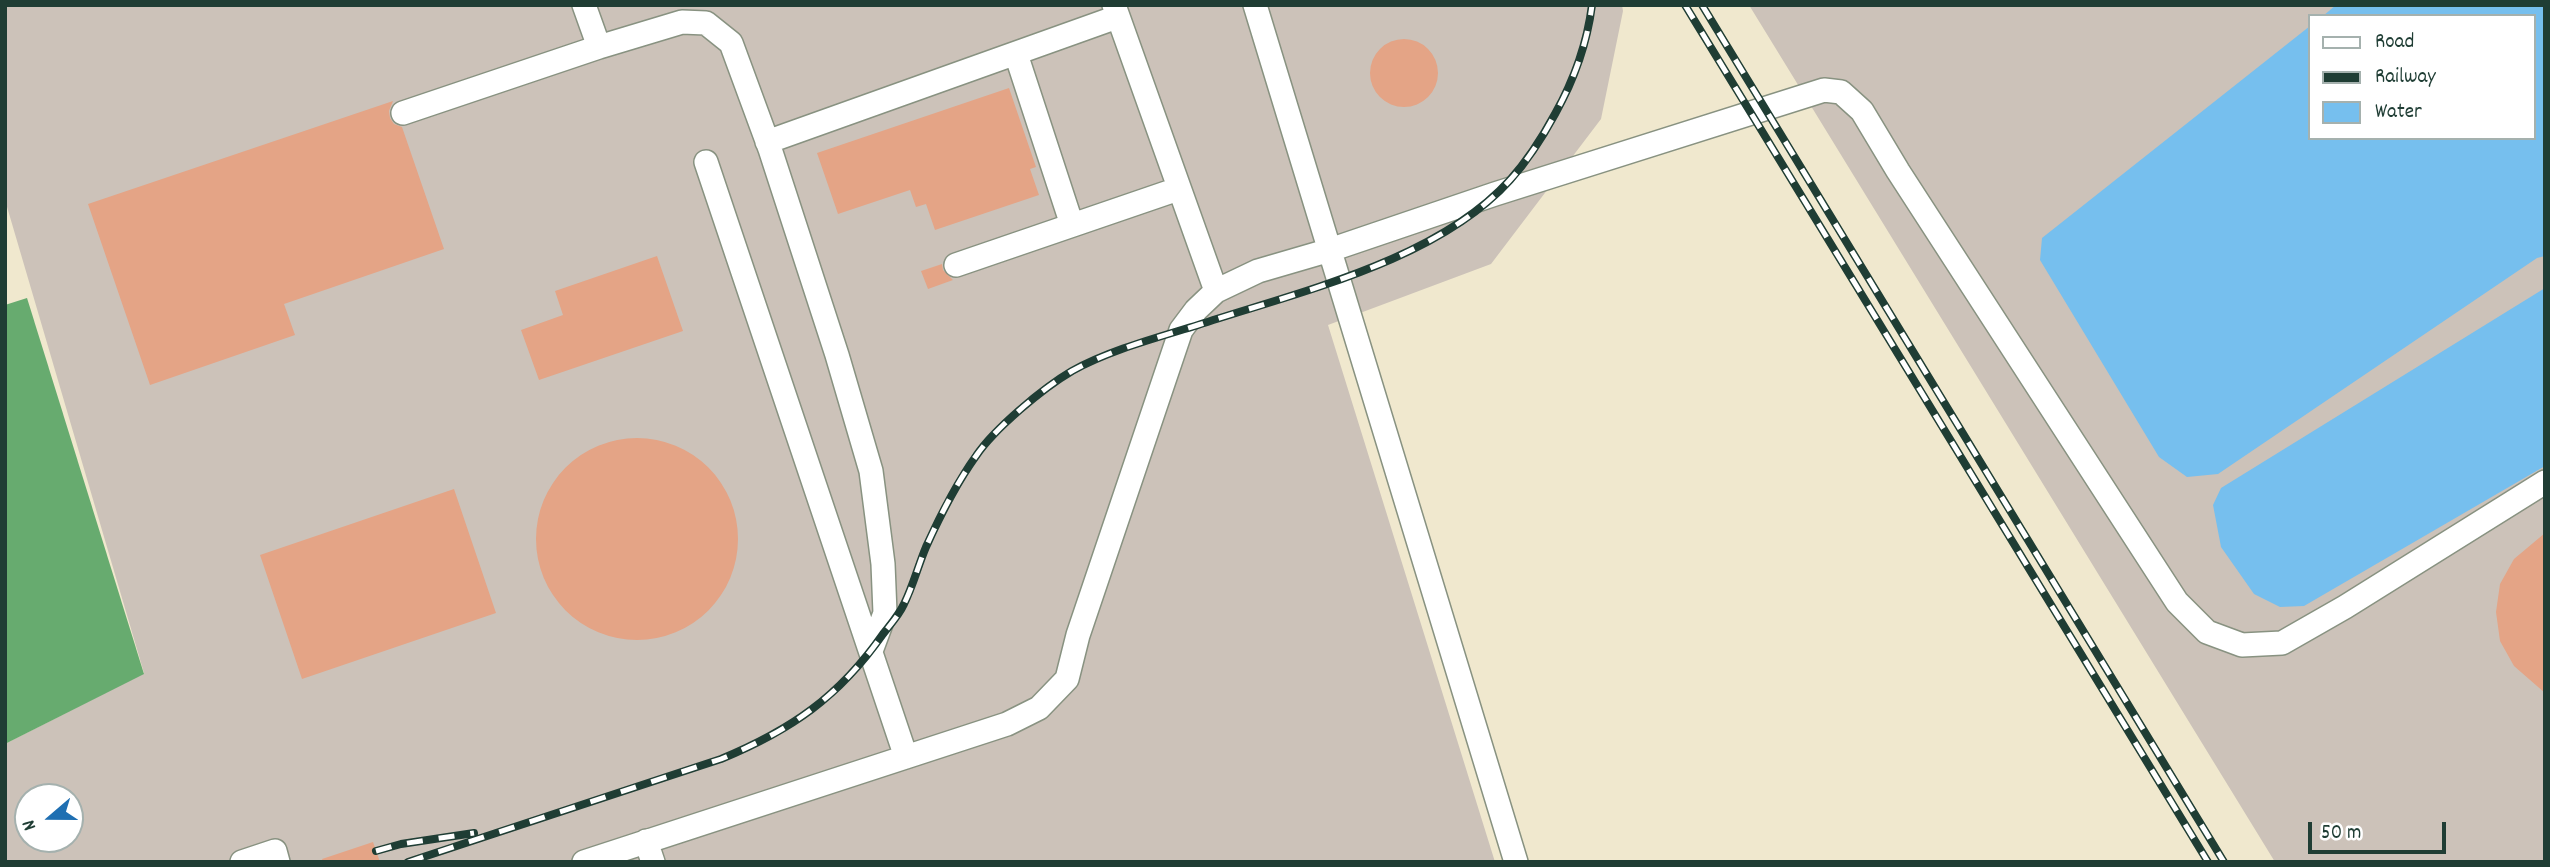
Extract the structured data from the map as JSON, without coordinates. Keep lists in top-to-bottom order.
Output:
{
  "legend": ["Road", "Railway", "Water"],
  "scale_bar": "50 m",
  "north": "left"
}
